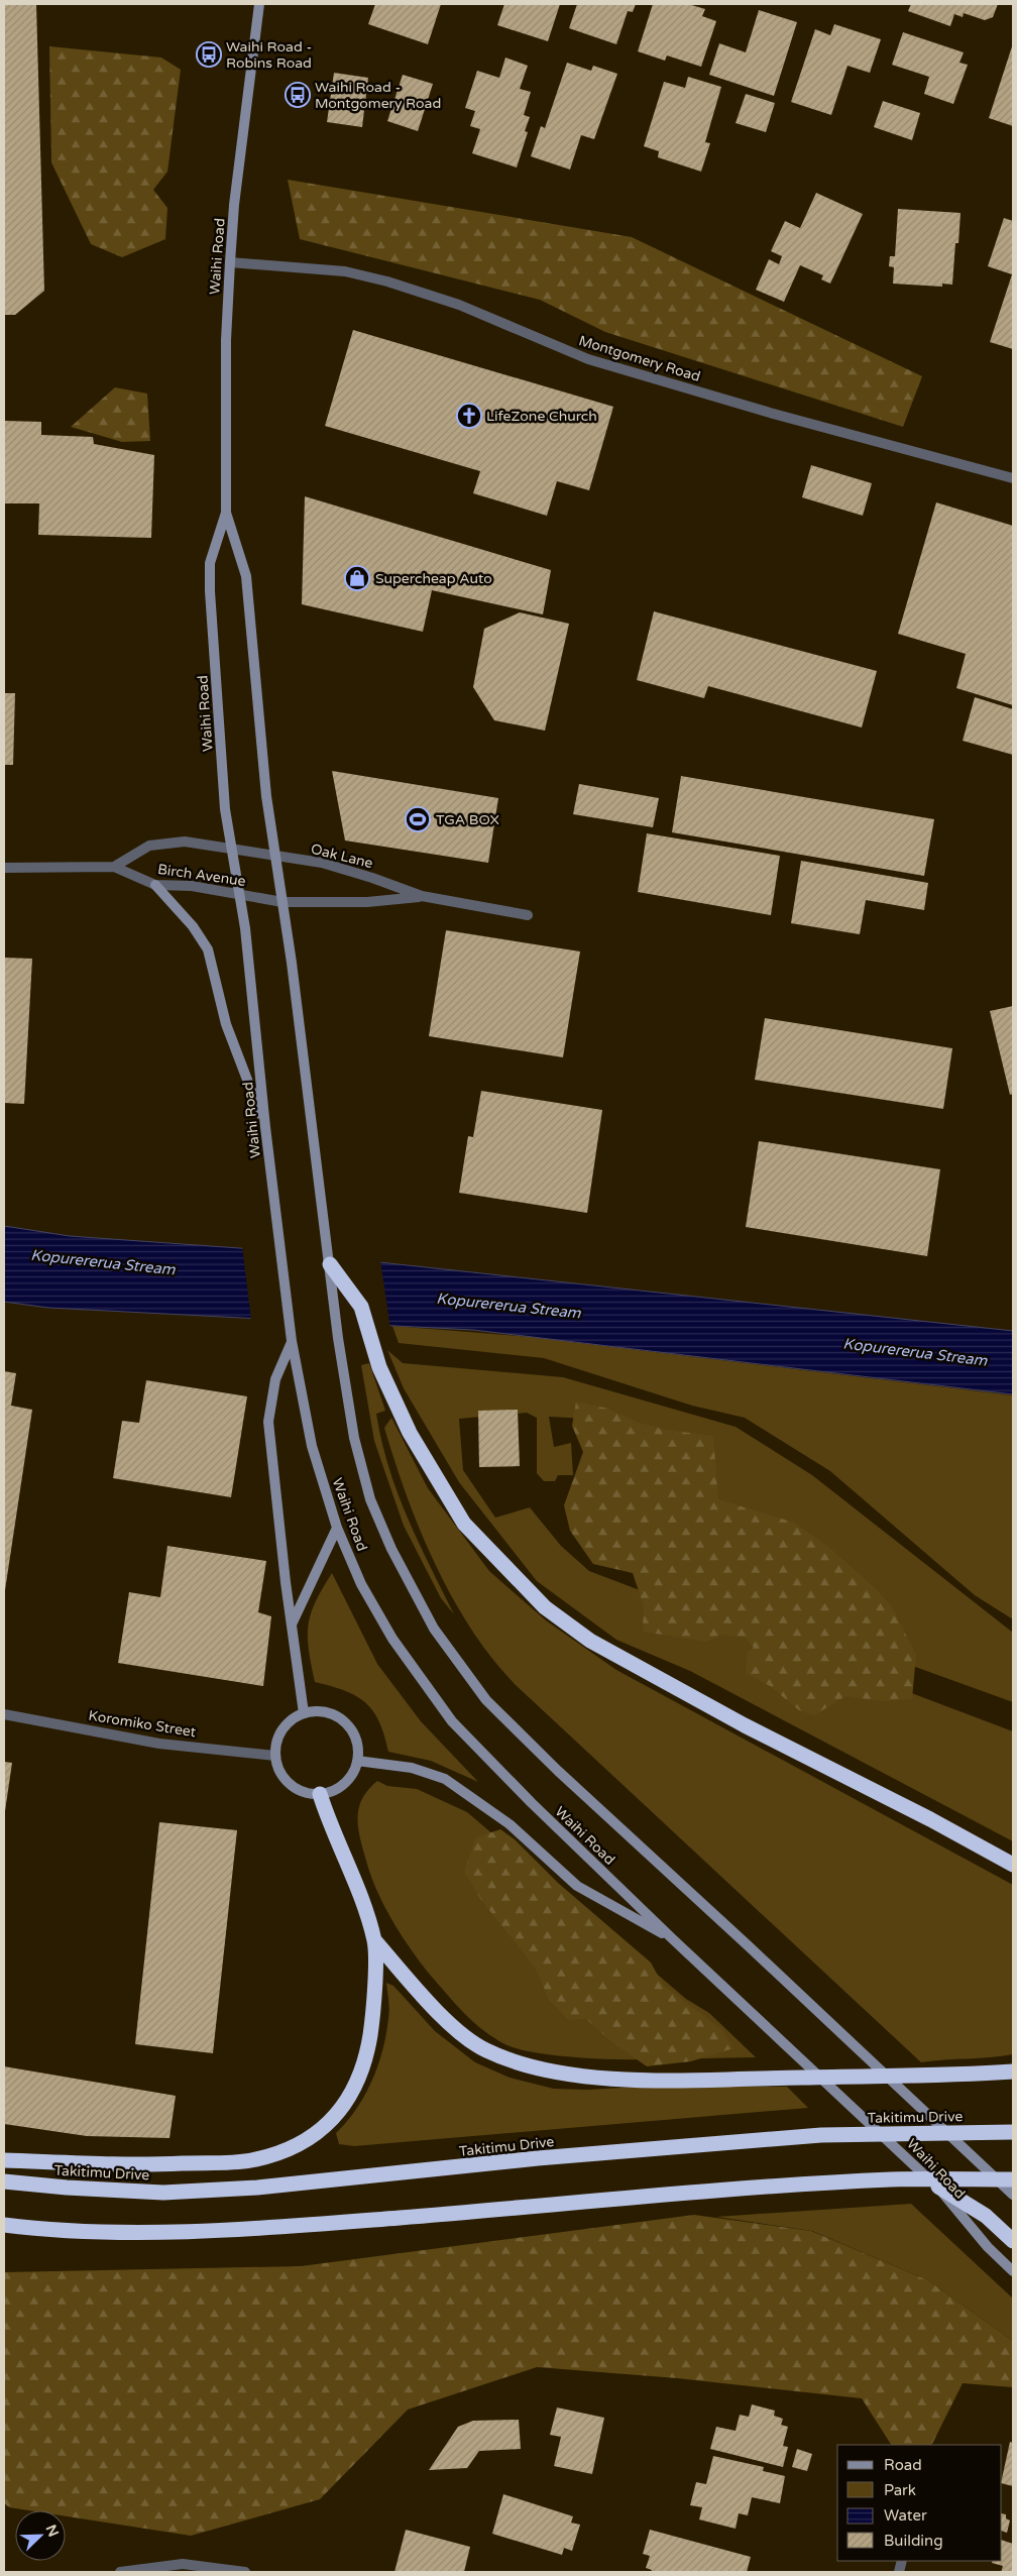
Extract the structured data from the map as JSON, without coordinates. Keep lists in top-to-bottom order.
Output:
{
  "streets": {
    "highway": ["Takitimu Drive"],
    "main road": ["Waihi Road"],
    "street": [
      "Montgomery Road",
      "Oak Lane",
      "Birch Avenue",
      "Koromiko Street"
    ]
  },
  "crossings": [
    ["Waihi Road", "Montgomery Road"],
    ["Waihi Road", "Oak Lane"],
    ["Waihi Road", "Birch Avenue"],
    ["Oak Lane", "Birch Avenue"]
  ],
  "water": ["Kopurererua Stream"],
  "places": {
    "bus stop": ["Waihi Road - Robins Road", "Waihi Road - Montgomery Road"],
    "church": ["LifeZone Church"],
    "shop": ["Supercheap Auto"],
    "sports": ["TGA BOX"]
  },
  "legend": [
    "Road",
    "Park",
    "Water",
    "Building"
  ],
  "north": "top right"
}
